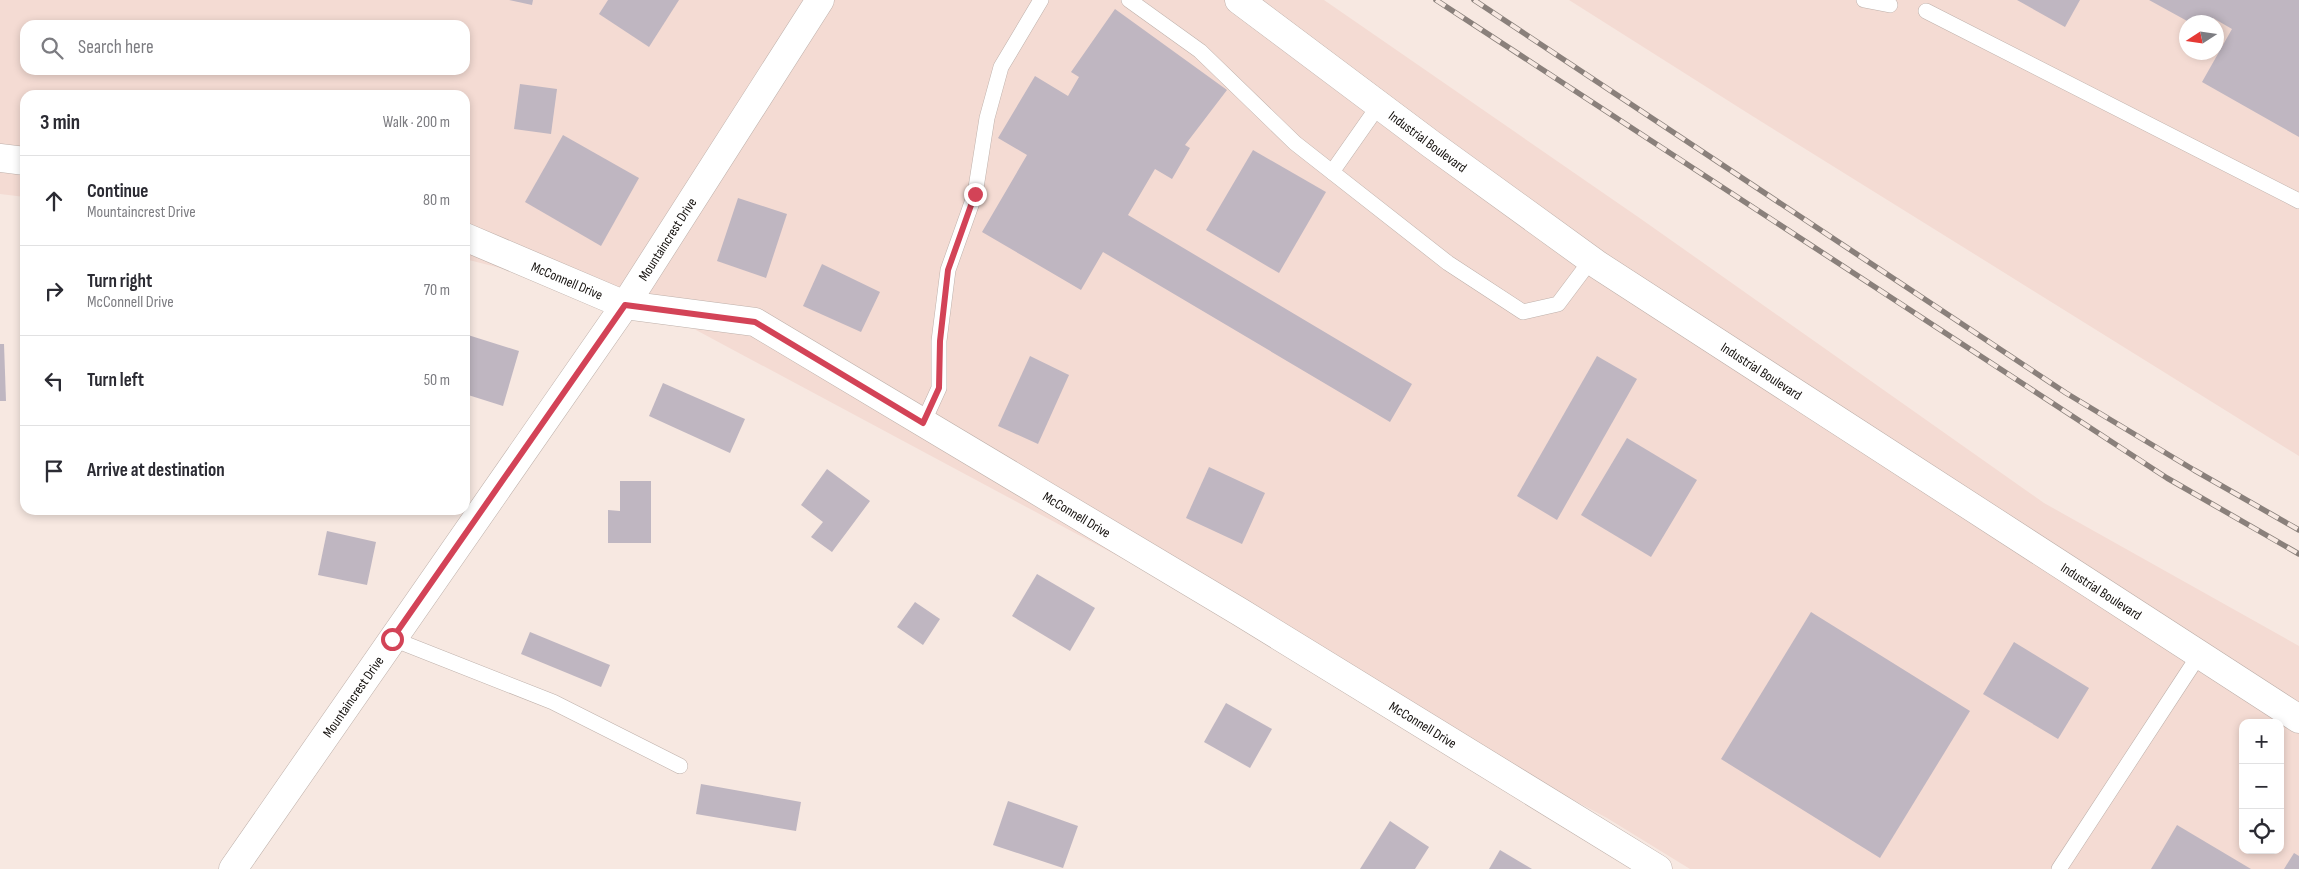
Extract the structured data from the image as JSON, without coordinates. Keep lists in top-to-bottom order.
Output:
{
  "streets": {
    "street": ["Industrial Boulevard", "Mountaincrest Drive", "McConnell Drive"]
  },
  "crossings": [
    ["Mountaincrest Drive", "McConnell Drive"]
  ],
  "north": "left",
  "page": {
    "search": "Search here",
    "heading": ["3 min", "Walk · 200 m"],
    "list": [
      ["Continue", "Mountaincrest Drive", "80 m"],
      ["Turn right", "McConnell Drive", "70 m"],
      ["Turn left", "50 m"],
      "Arrive at destination"
    ],
    "map_buttons": ["+", "−"]
  }
}
